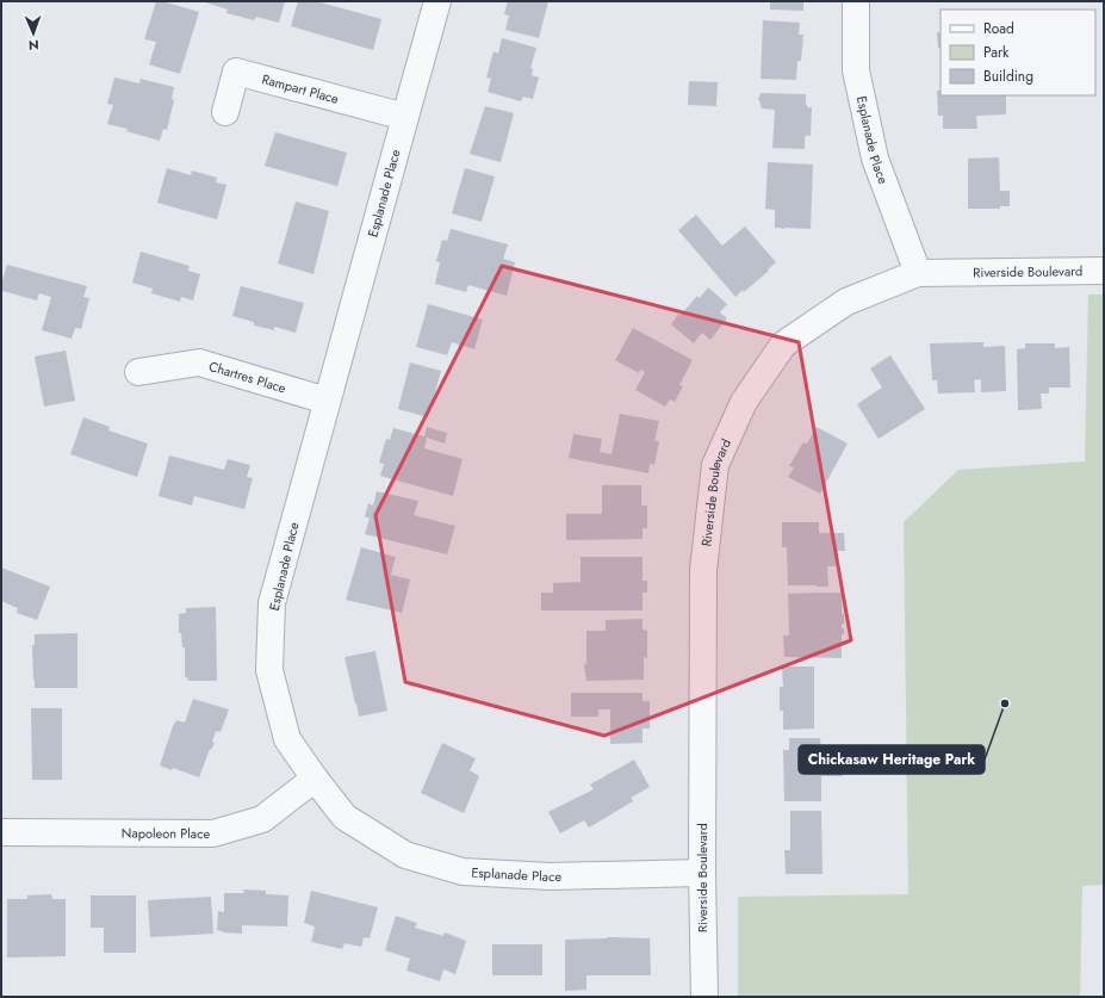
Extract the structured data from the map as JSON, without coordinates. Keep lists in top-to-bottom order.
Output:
{
  "streets": {
    "street": [
      "Rampart Place",
      "Esplanade Place",
      "Riverside Boulevard",
      "Chartres Place",
      "Napoleon Place"
    ]
  },
  "crossings": [
    ["Rampart Place", "Esplanade Place"],
    ["Esplanade Place", "Riverside Boulevard"],
    ["Esplanade Place", "Chartres Place"],
    ["Esplanade Place", "Napoleon Place"]
  ],
  "places": ["Chickasaw Heritage Park"],
  "legend": ["Road", "Park", "Building"],
  "north": "bottom"
}
